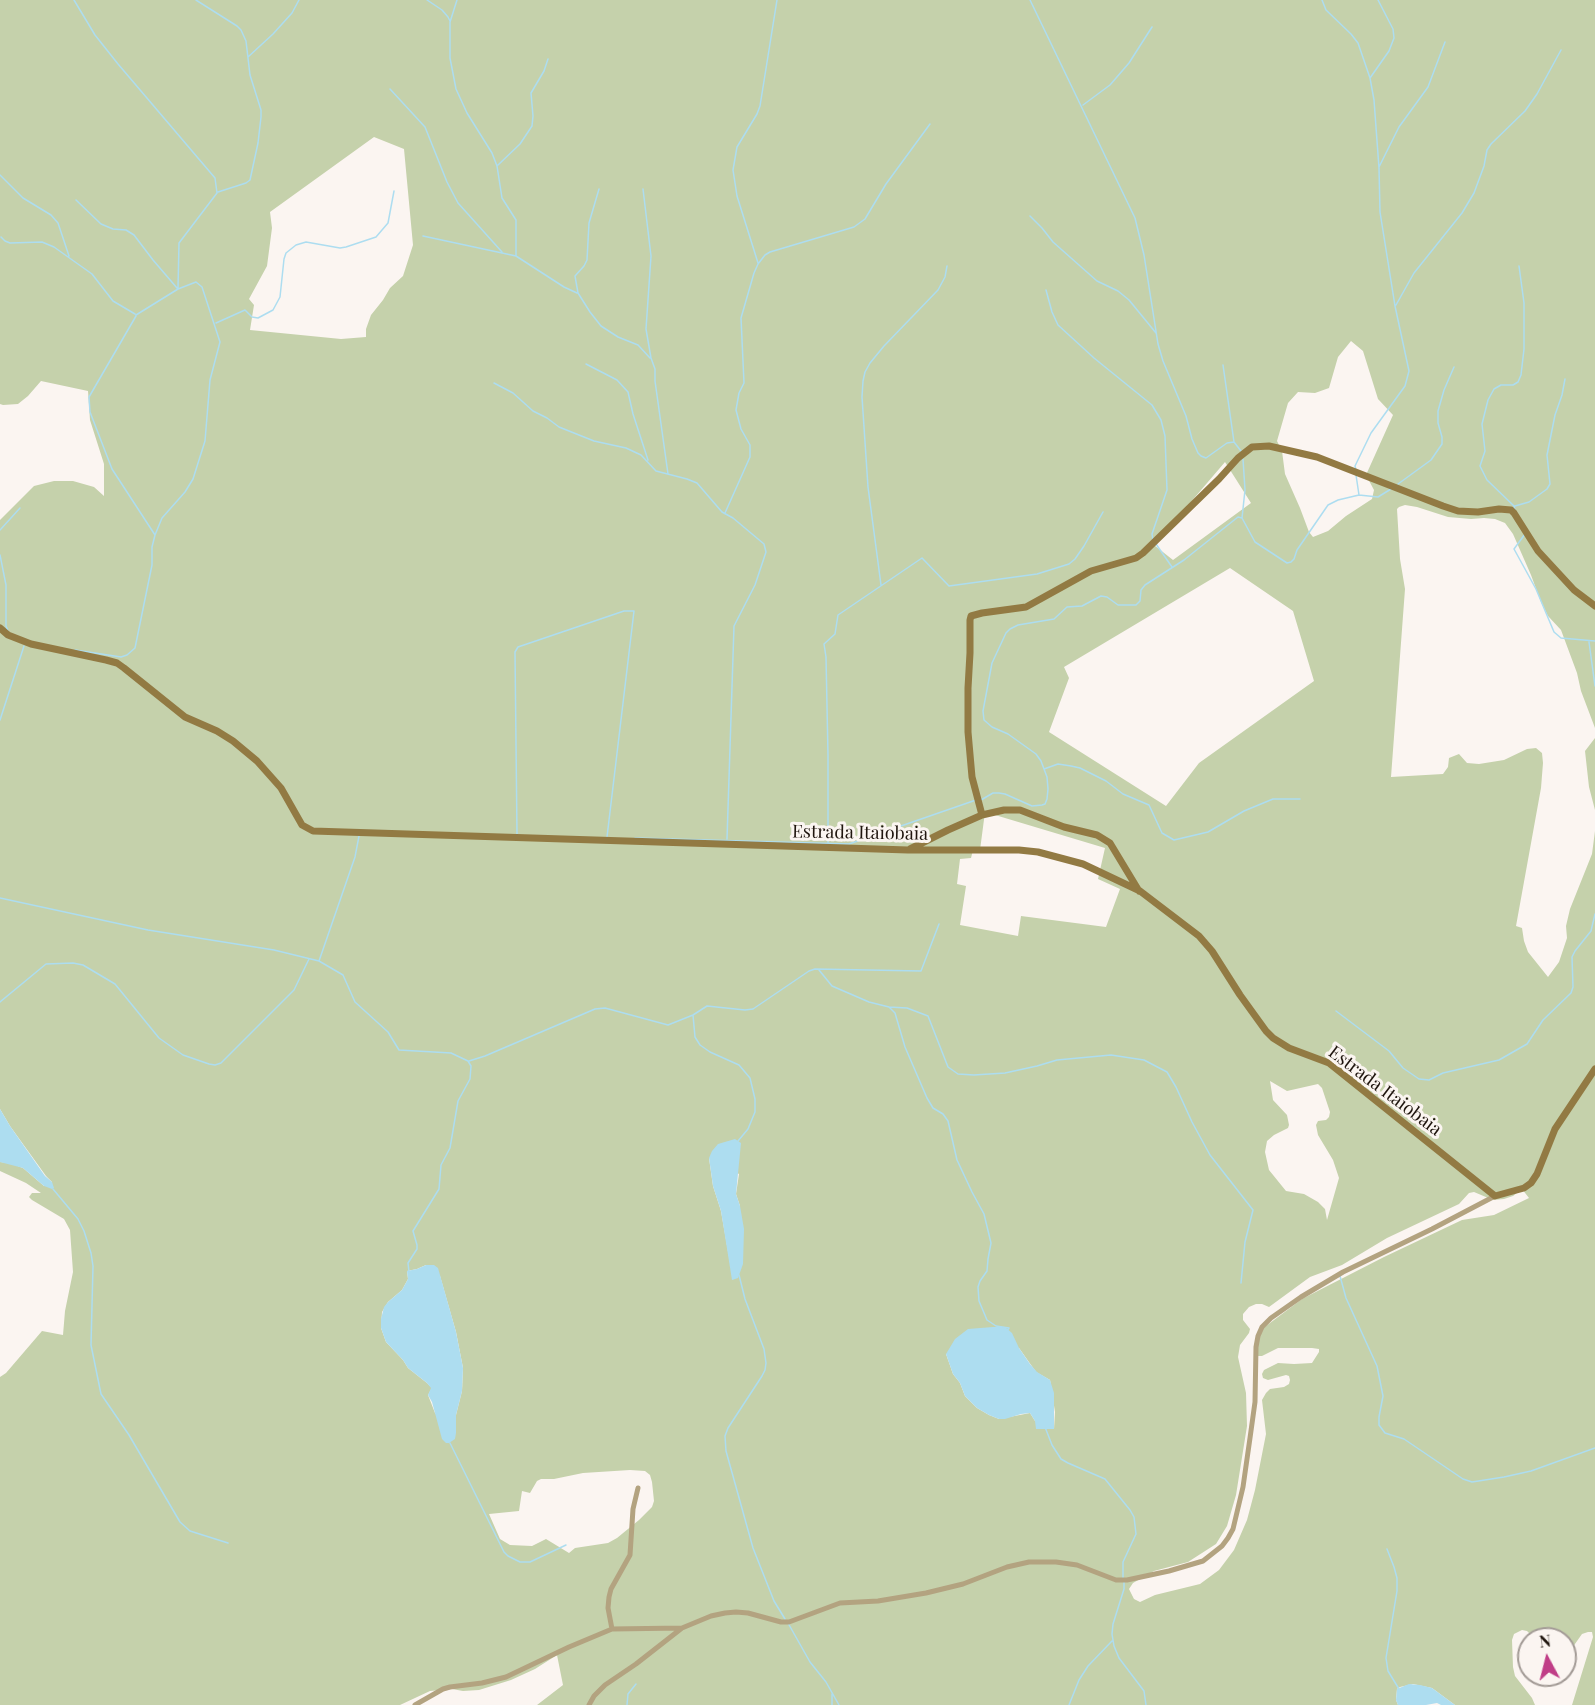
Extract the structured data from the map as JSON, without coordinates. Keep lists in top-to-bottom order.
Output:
{
  "streets": {
    "street": ["Estrada Itaiobaia"]
  },
  "north": "top"
}
